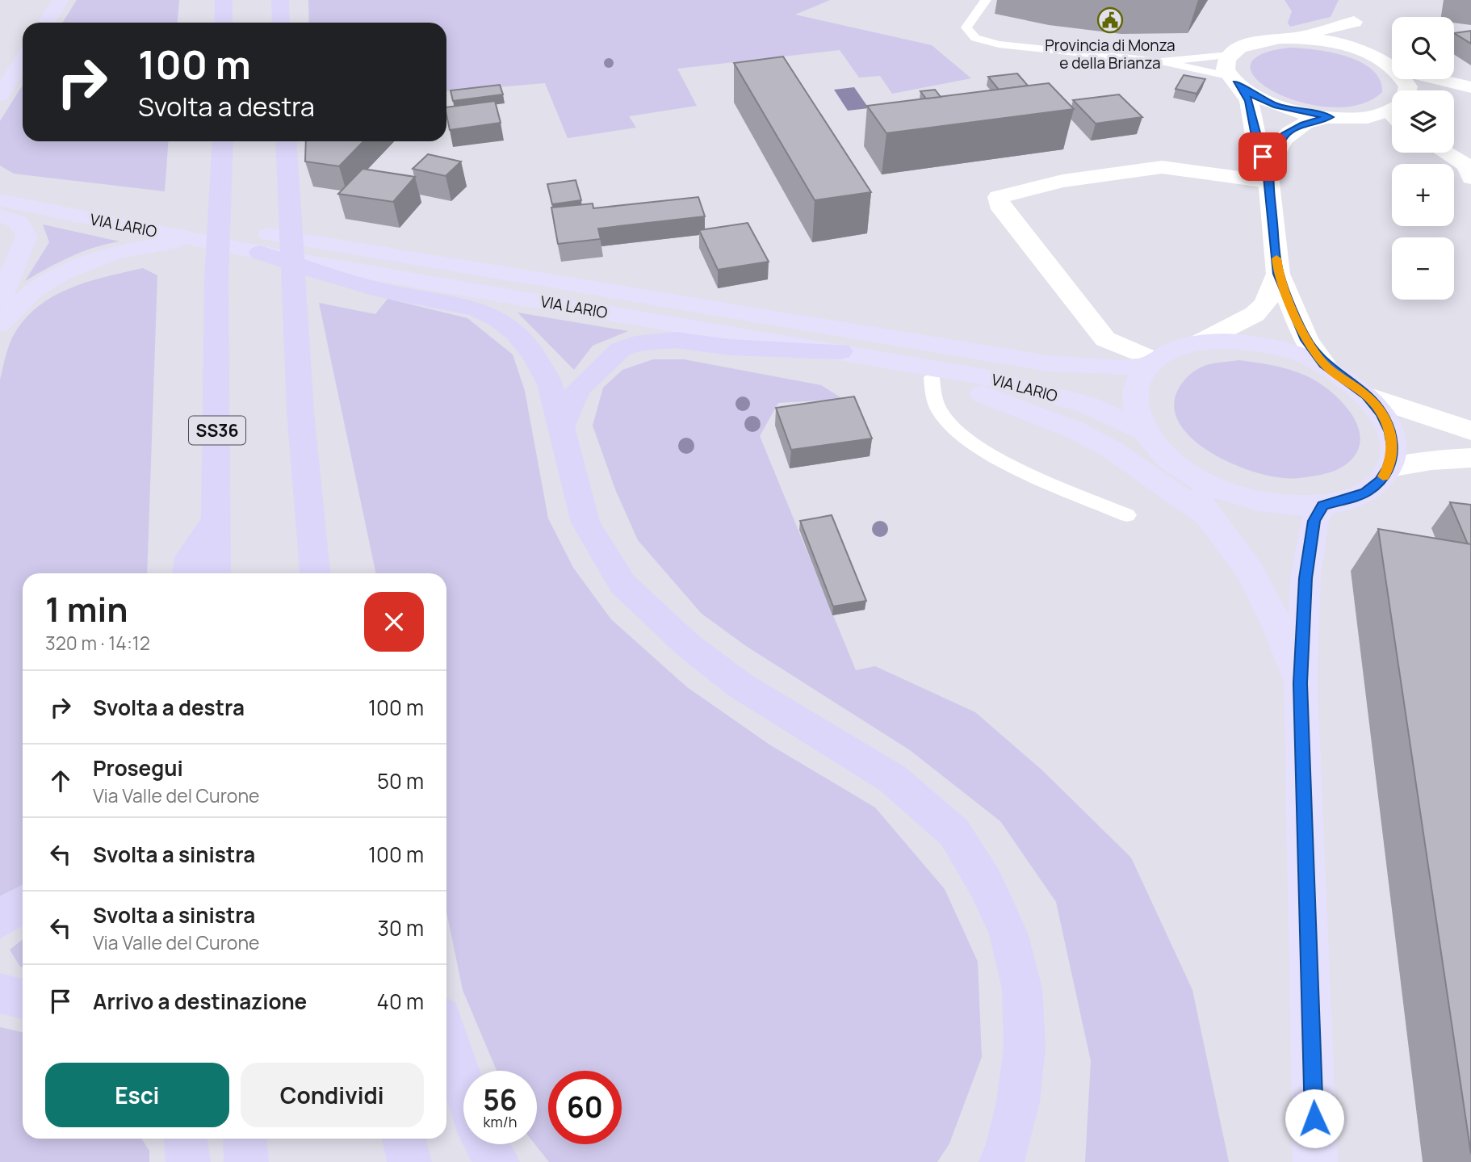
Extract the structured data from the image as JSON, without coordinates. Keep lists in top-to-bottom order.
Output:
{
  "streets": {
    "highway": ["SS36"],
    "main road": ["VIA LARIO"]
  },
  "places": {
    "public building": ["Provincia di Monza e della Brianza"]
  },
  "page": {
    "map_buttons": ["+", "−"],
    "turn": ["100 m", "Svolta a destra"],
    "heading": ["1 min", "320 m · 14:12"],
    "list": [
      {
        "name": "Svolta a destra",
        "value": "100 m"
      },
      {
        "name": "Prosegui",
        "note": "Via Valle del Curone",
        "value": "50 m"
      },
      {
        "name": "Svolta a sinistra",
        "value": "100 m"
      },
      {
        "name": "Svolta a sinistra",
        "note": "Via Valle del Curone",
        "value": "30 m"
      },
      {
        "name": "Arrivo a destinazione",
        "value": "40 m"
      }
    ],
    "buttons": ["Esci", "Condividi"],
    "speed": "56 km/h",
    "limit": "60"
  }
}
